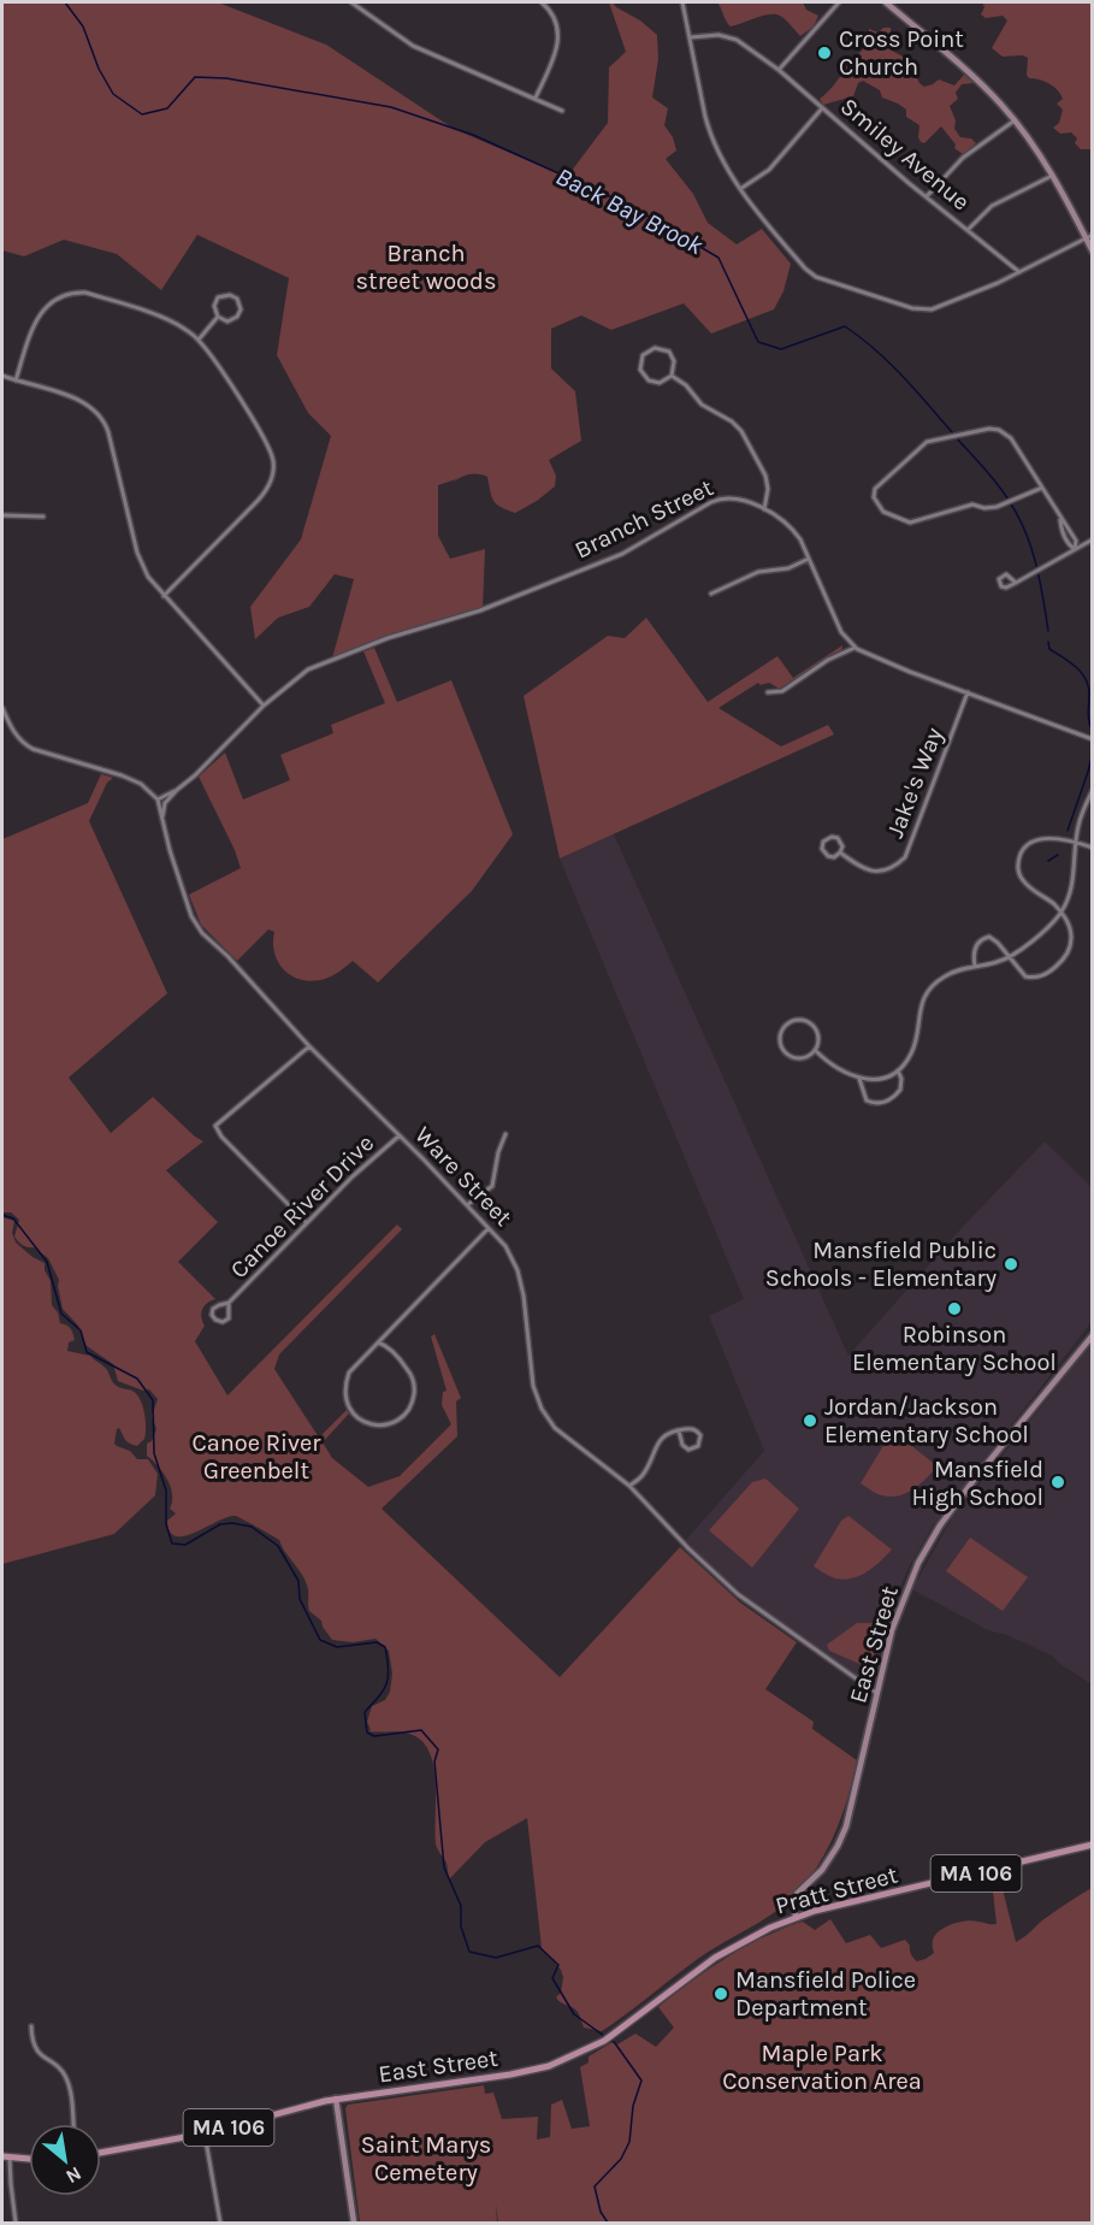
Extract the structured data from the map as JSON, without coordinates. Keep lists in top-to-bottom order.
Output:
{
  "streets": {
    "main road": ["East Street", "MA 106", "Pratt Street"],
    "street": [
      "Smiley Avenue",
      "Branch Street",
      "Jake's Way",
      "Ware Street",
      "Canoe River Drive"
    ]
  },
  "crossings": [
    ["Branch Street", "Ware Street"],
    ["Ware Street", "Canoe River Drive"],
    ["Ware Street", "East Street"],
    ["East Street", "Pratt Street"]
  ],
  "water": ["Back Bay Brook"],
  "parks": [
    "Branch street woods",
    "Canoe River Greenbelt",
    "Maple Park Conservation Area",
    "Saint Marys Cemetery"
  ],
  "places": [
    "Cross Point Church",
    "Mansfield Public Schools - Elementary",
    "Robinson Elementary School",
    "Jordan/Jackson Elementary School",
    "Mansfield High School",
    "Mansfield Police Department"
  ],
  "north": "bottom right"
}
